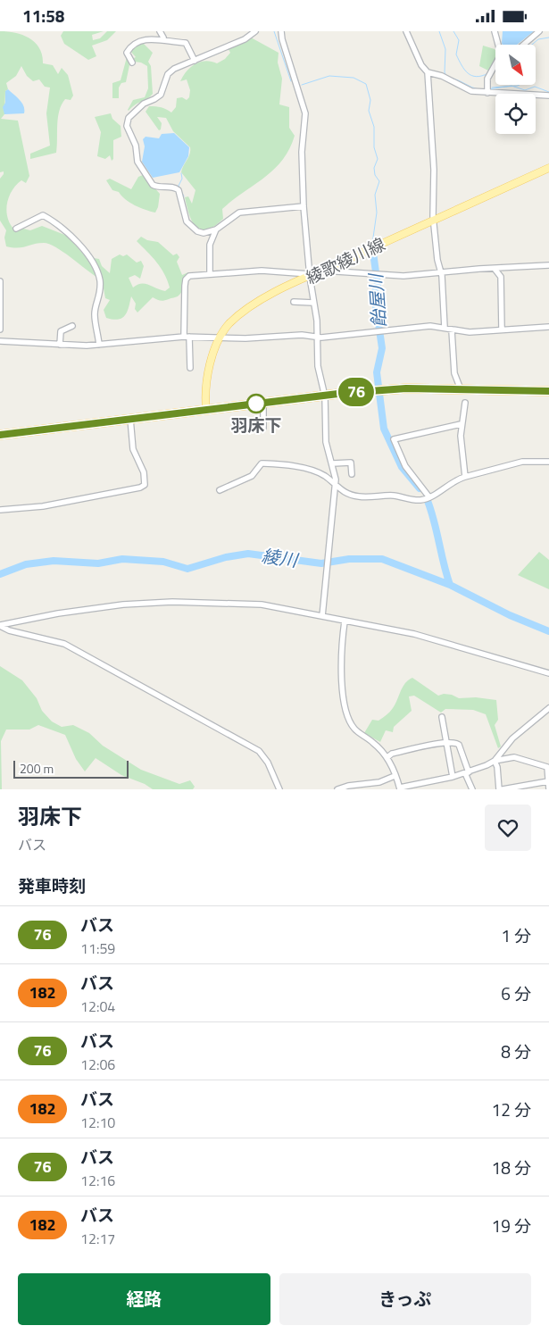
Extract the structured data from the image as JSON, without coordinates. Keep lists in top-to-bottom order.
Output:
{
  "streets": {
    "main road": ["綾歌綾川線"]
  },
  "water": ["飴屋川", "綾川"],
  "places": ["羽床下"],
  "lines": ["bus line 76"],
  "scale_bar": "200 m",
  "north": "bottom right",
  "page": {
    "status": "11:58",
    "on_map": "76",
    "scale": "200 m",
    "heading": [
      ["羽床下", "バス"],
      "発車時刻"
    ],
    "list": [
      {
        "mark": "76",
        "name": "バス",
        "note": "11:59",
        "value": "1 分"
      },
      {
        "mark": "182",
        "name": "バス",
        "note": "12:04",
        "value": "6 分"
      },
      {
        "mark": "76",
        "name": "バス",
        "note": "12:06",
        "value": "8 分"
      },
      {
        "mark": "182",
        "name": "バス",
        "note": "12:10",
        "value": "12 分"
      },
      {
        "mark": "76",
        "name": "バス",
        "note": "12:16",
        "value": "18 分"
      },
      {
        "mark": "182",
        "name": "バス",
        "note": "12:17",
        "value": "19 分"
      }
    ],
    "buttons": ["経路", "きっぷ"]
  }
}
